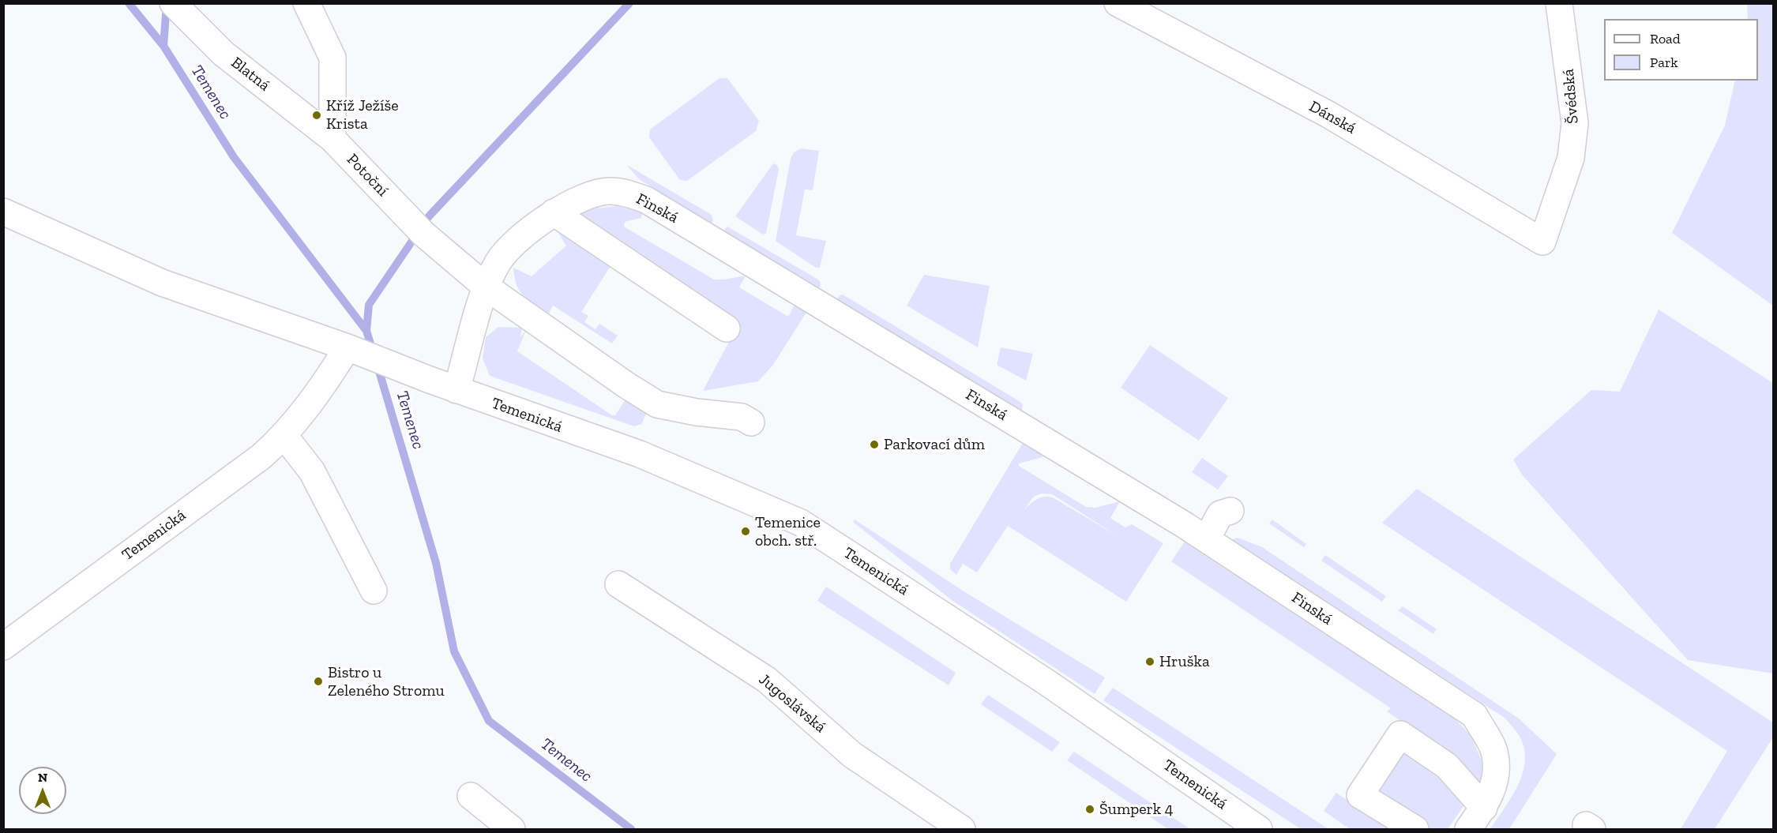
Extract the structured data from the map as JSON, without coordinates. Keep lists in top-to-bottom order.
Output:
{
  "streets": {
    "street": [
      "Blatná",
      "Švédská",
      "Dánská",
      "Potoční",
      "Finská",
      "Temenická",
      "Jugoslávská"
    ]
  },
  "crossings": [
    ["Blatná", "Potoční"],
    ["Švédská", "Dánská"],
    ["Potoční", "Finská"],
    ["Finská", "Temenická"]
  ],
  "water": ["Temenec"],
  "places": [
    "Kříž Ježíše Krista",
    "Parkovací dům",
    "Temenice obch. stř.",
    "Hruška",
    "Bistro u Zeleného Stromu",
    "Šumperk 4"
  ],
  "legend": ["Road", "Park"],
  "north": "top"
}
